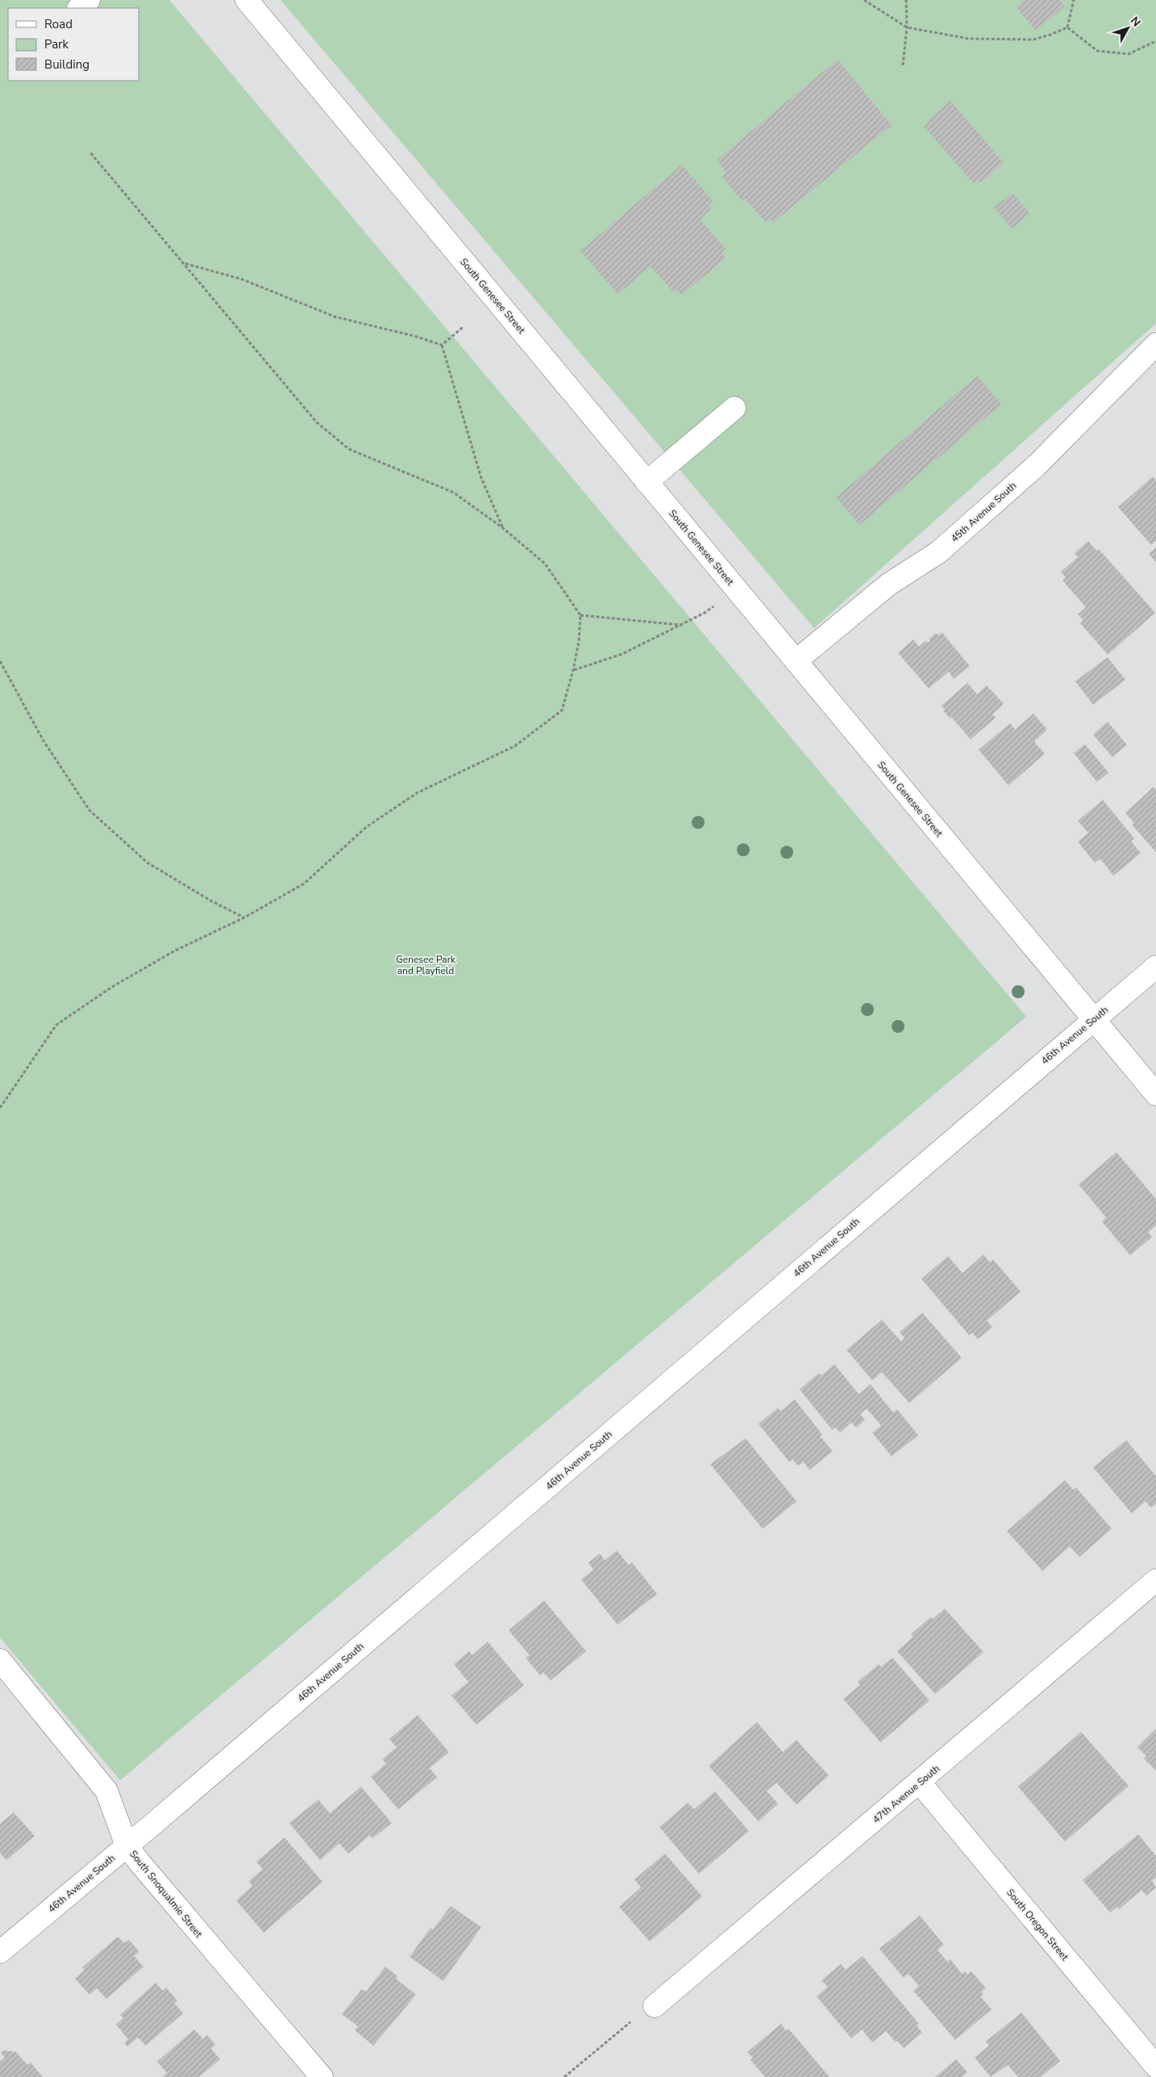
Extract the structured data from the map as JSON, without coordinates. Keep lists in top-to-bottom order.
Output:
{
  "streets": {
    "street": [
      "South Genesee Street",
      "45th Avenue South",
      "46th Avenue South",
      "47th Avenue South",
      "South Snoqualmie Street",
      "South Oregon Street"
    ]
  },
  "crossings": [
    ["South Genesee Street", "45th Avenue South"],
    ["South Genesee Street", "46th Avenue South"],
    ["46th Avenue South", "South Snoqualmie Street"],
    ["47th Avenue South", "South Oregon Street"]
  ],
  "parks": ["Genesee Park and Playfield"],
  "legend": ["Road", "Park", "Building"],
  "north": "top right"
}
